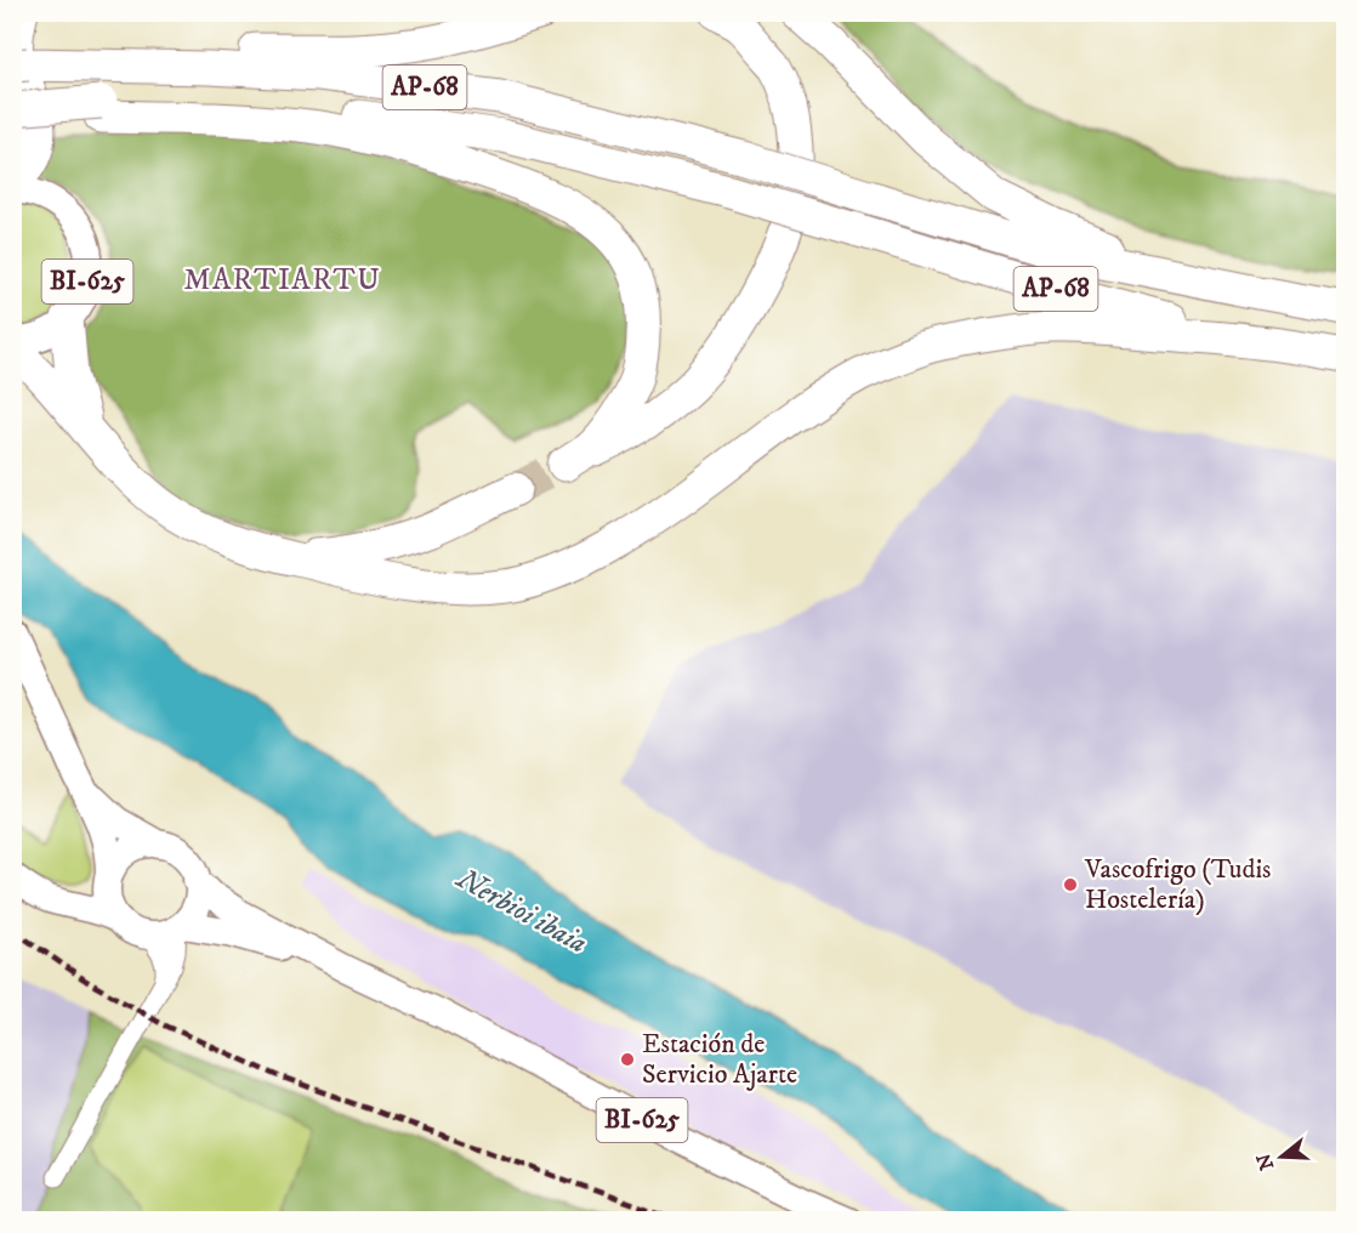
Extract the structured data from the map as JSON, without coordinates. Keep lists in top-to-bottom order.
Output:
{
  "streets": {
    "highway": ["AP-68"],
    "main road": ["BI-625"]
  },
  "districts": ["MARTIARTU"],
  "water": ["Nerbioi ibaia"],
  "places": ["Vascofrigo (Tudis Hostelería)", "Estación de Servicio Ajarte"],
  "north": "left"
}
